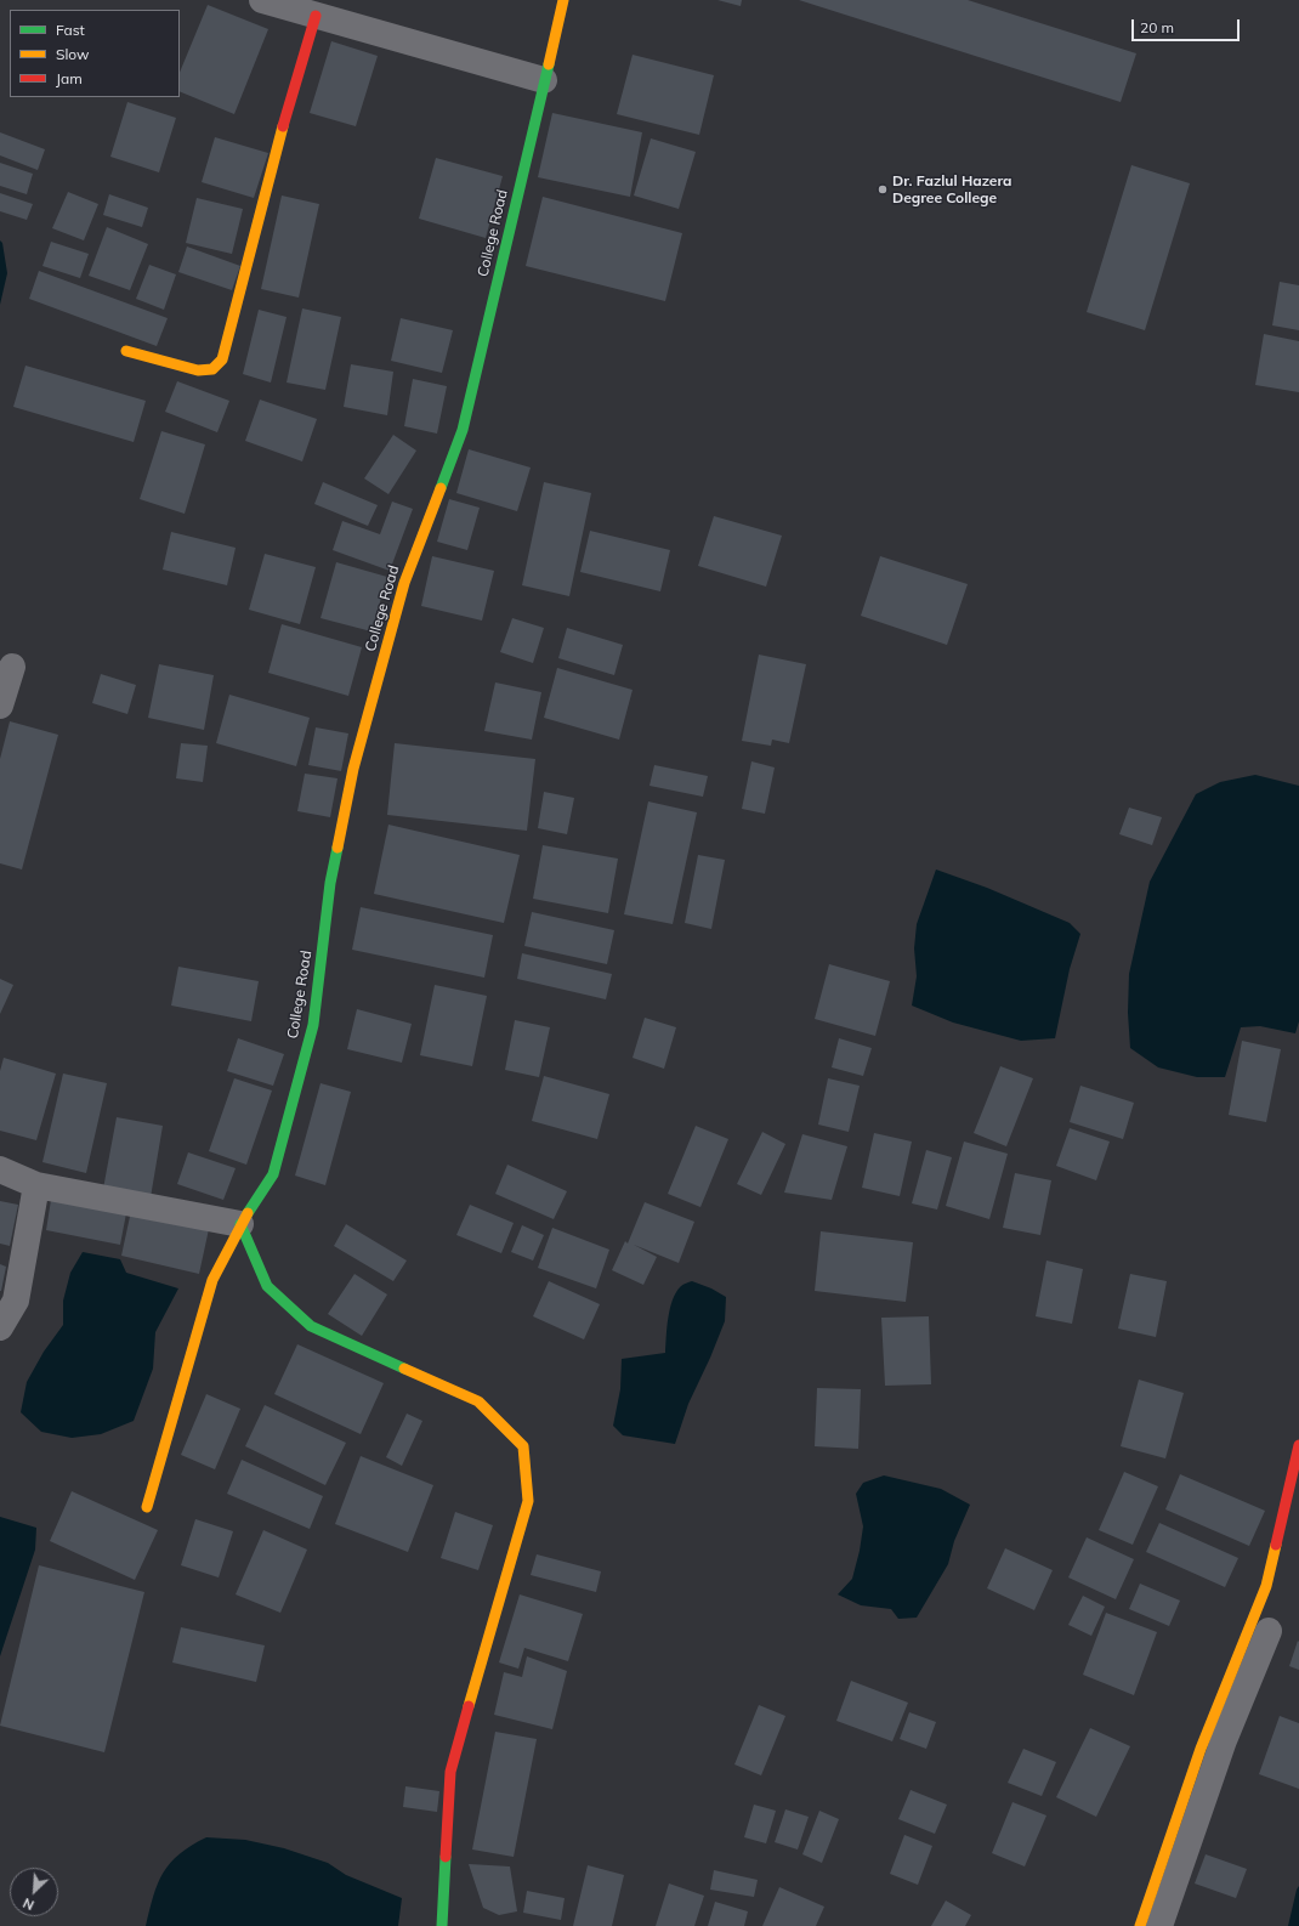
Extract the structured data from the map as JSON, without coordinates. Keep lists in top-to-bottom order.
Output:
{
  "streets": {
    "street": ["College Road"]
  },
  "places": ["Dr. Fazlul Hazera Degree College"],
  "legend": ["Fast", "Slow", "Jam"],
  "scale_bar": "20 m",
  "north": "bottom left"
}
